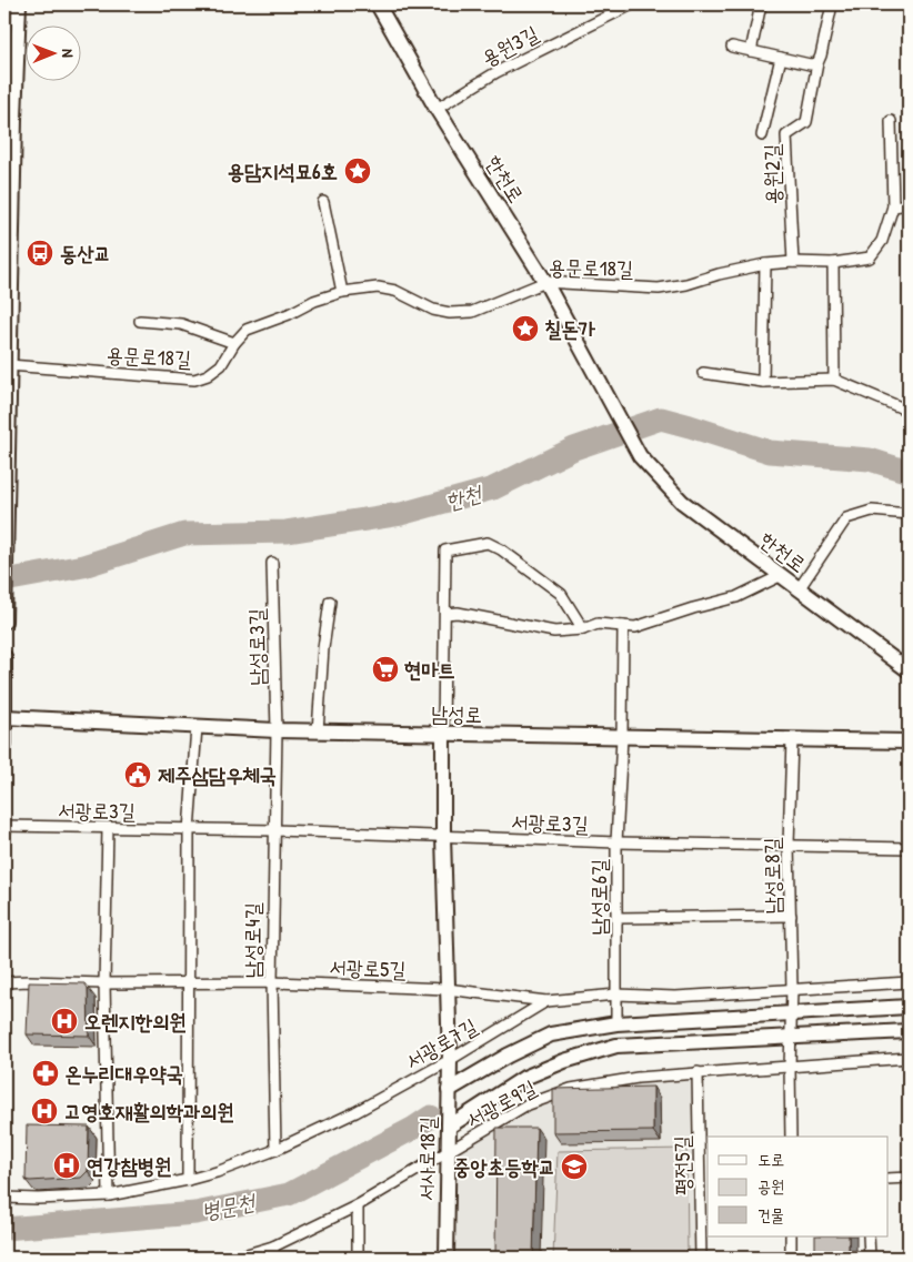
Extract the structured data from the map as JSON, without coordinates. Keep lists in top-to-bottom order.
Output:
{
  "streets": {
    "street": [
      "용원3길",
      "용원2길",
      "한천로",
      "용문로18길",
      "남성로3길",
      "남성로",
      "서광로3길",
      "남성로8길",
      "남성로6길",
      "남성로4길",
      "서광로5길",
      "서광로7길",
      "서광로9길",
      "서사로18길",
      "평전5길"
    ]
  },
  "crossings": [
    ["용원3길", "한천로"],
    ["용원2길", "용문로18길"],
    ["한천로", "용문로18길"],
    ["남성로3길", "남성로"],
    ["남성로3길", "남성로4길"],
    ["남성로", "남성로8길"],
    ["남성로", "남성로6길"],
    ["남성로", "남성로4길"],
    ["서광로3길", "남성로8길"],
    ["서광로3길", "남성로6길"],
    ["서광로3길", "남성로4길"],
    ["남성로8길", "서광로7길"],
    ["남성로8길", "서광로9길"],
    ["남성로6길", "서광로7길"],
    ["남성로4길", "서광로5길"],
    ["남성로4길", "서광로7길"],
    ["서광로5길", "서광로7길"],
    ["서광로7길", "서사로18길"],
    ["서광로9길", "서사로18길"],
    ["서광로9길", "평전5길"]
  ],
  "water": ["한천", "병문천"],
  "places": {
    "place": ["용담지석묘6호", "칠돈가"],
    "bus stop": ["동산교"],
    "supermarket": ["현마트"],
    "public building": ["제주삼담우체국"],
    "hospital": ["오렌지한의원", "고영호재활의학과의원", "연강참병원"],
    "pharmacy": ["온누리대우약국"],
    "school or university": ["중앙초등학교"]
  },
  "legend": ["도로", "공원", "건물"],
  "north": "right"
}
